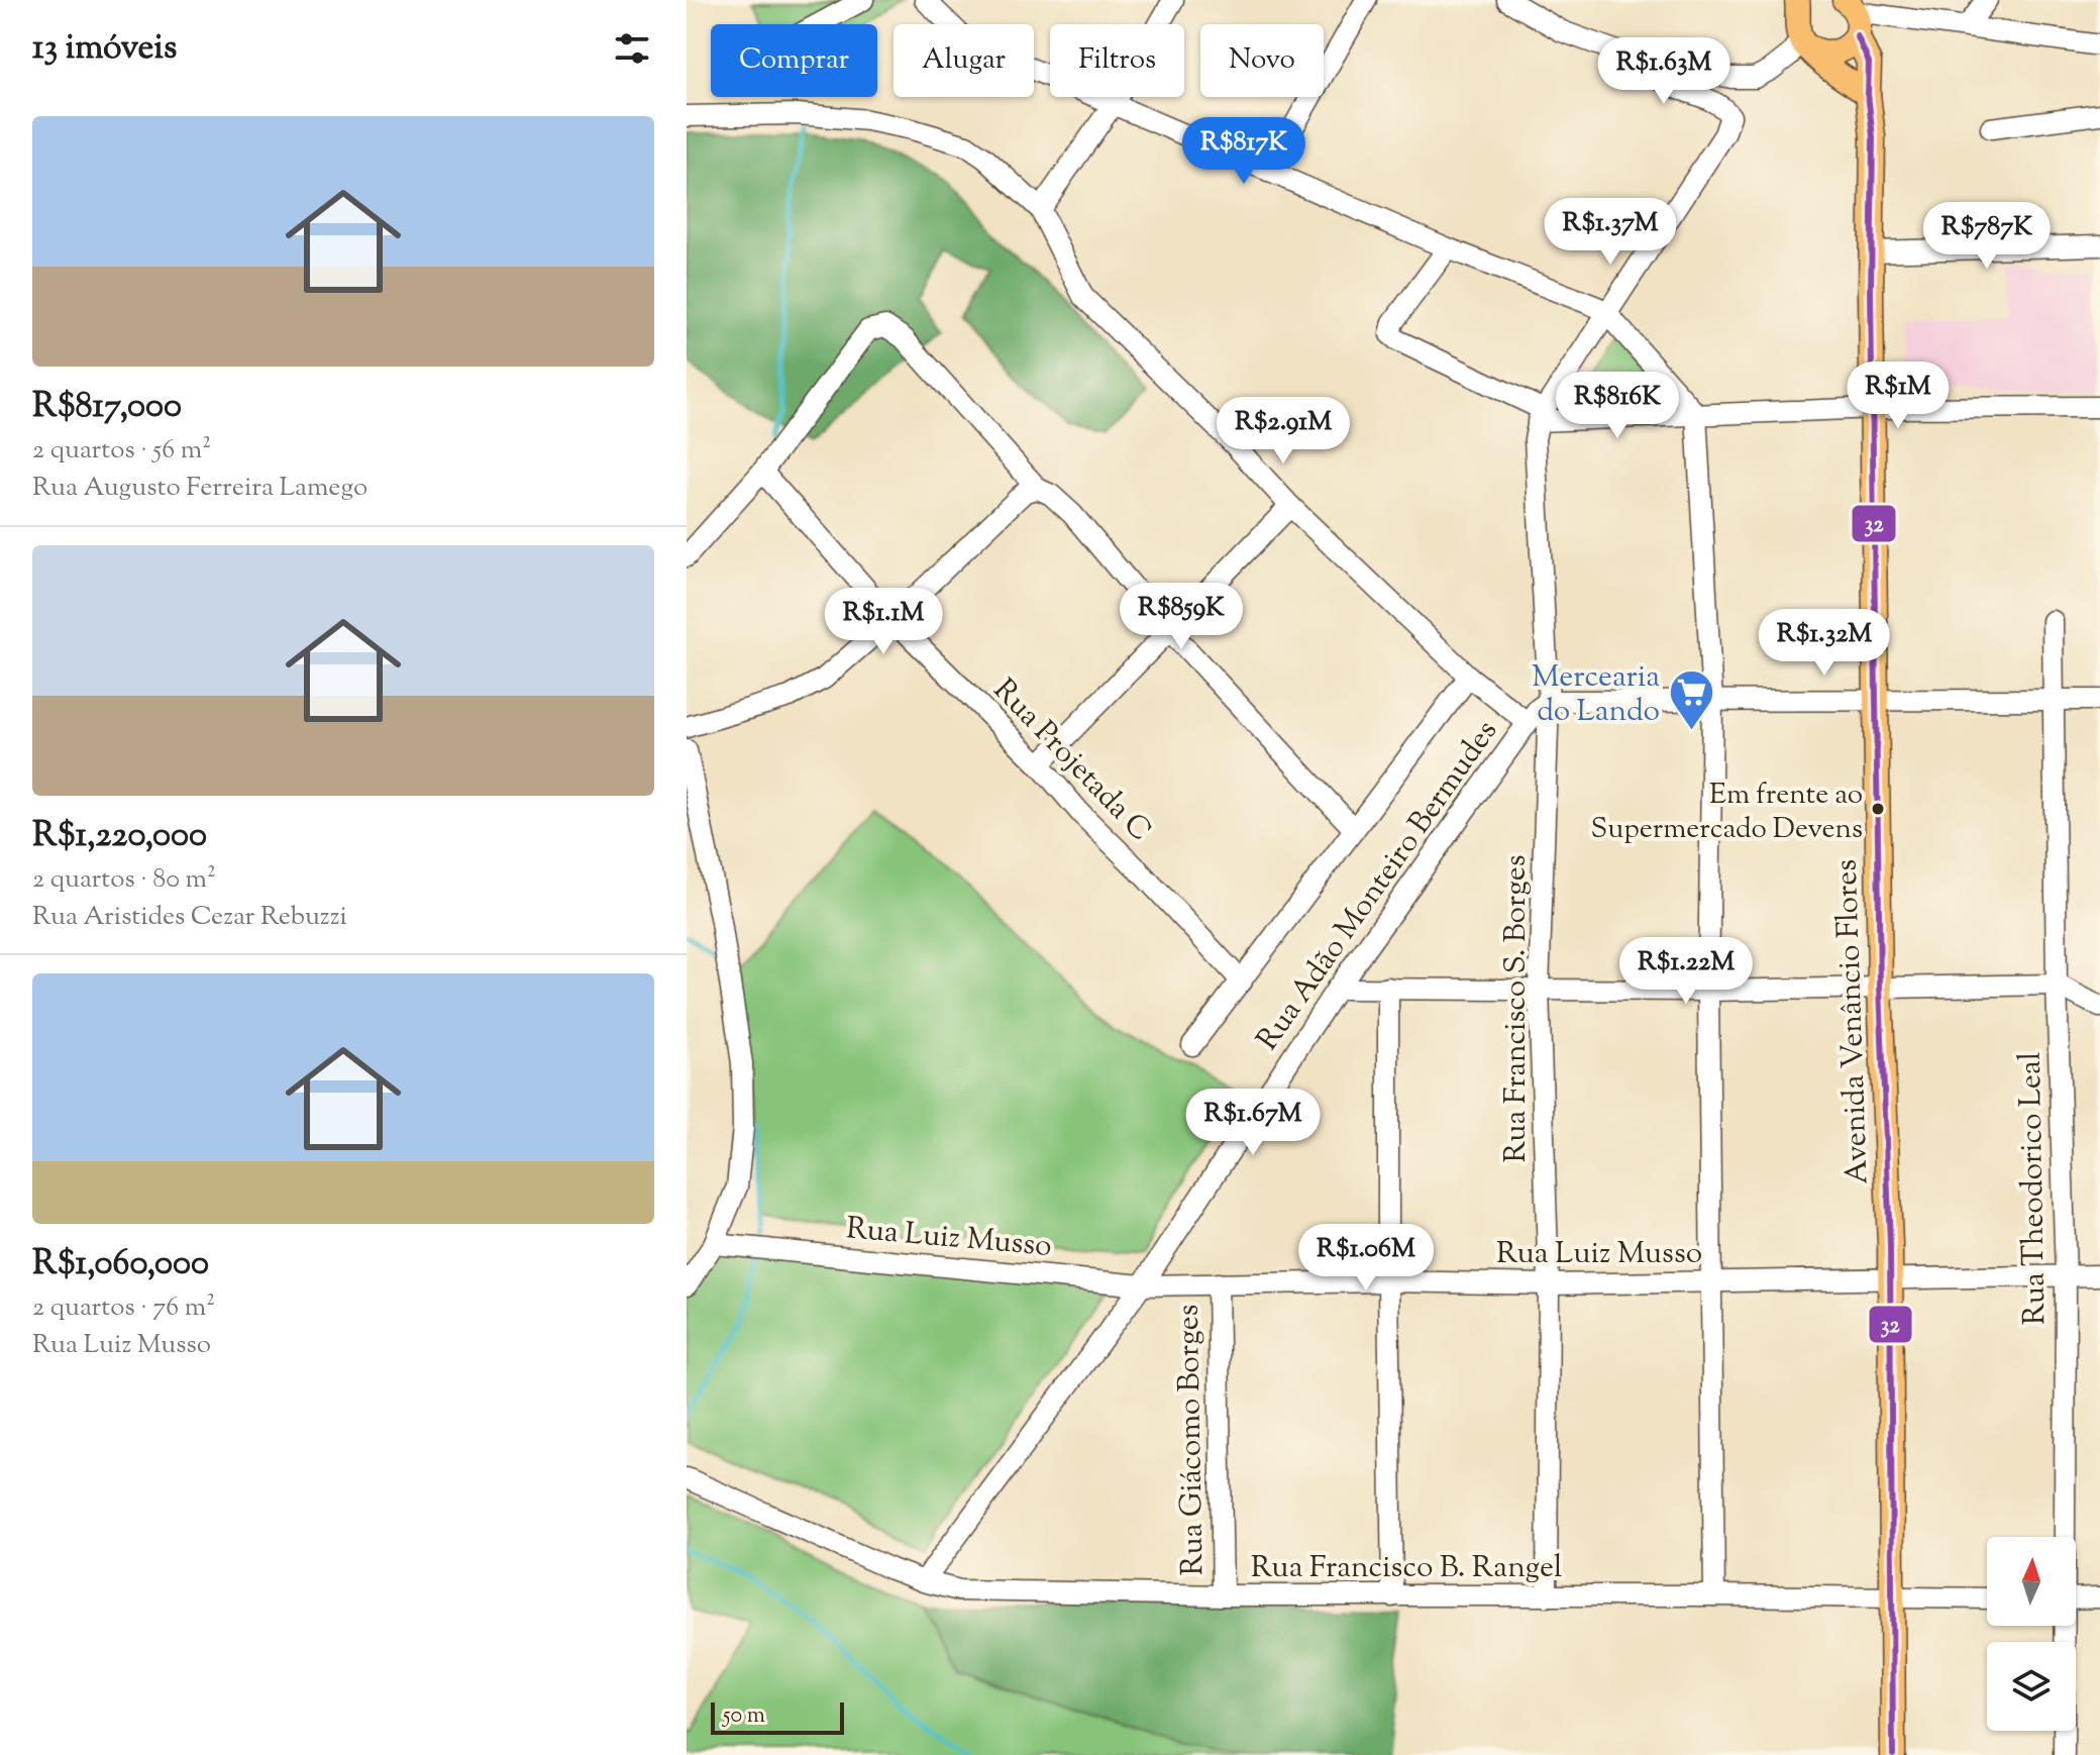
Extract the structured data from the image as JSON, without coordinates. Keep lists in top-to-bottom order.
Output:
{
  "streets": {
    "main road": ["Avenida Venâncio Flores"],
    "street": [
      "Rua Projetada C",
      "Rua Adão Monteiro Bermudes",
      "Rua Francisco S. Borges",
      "Rua Theodorico Leal",
      "Rua Luiz Musso",
      "Rua Giácomo Borges",
      "Rua Francisco B. Rangel"
    ]
  },
  "crossings": [
    ["Rua Projetada C", "Rua Adão Monteiro Bermudes"],
    ["Rua Adão Monteiro Bermudes", "Rua Francisco S. Borges"],
    ["Rua Adão Monteiro Bermudes", "Rua Luiz Musso"],
    ["Rua Adão Monteiro Bermudes", "Rua Francisco B. Rangel"],
    ["Rua Francisco S. Borges", "Rua Luiz Musso"],
    ["Rua Francisco S. Borges", "Rua Francisco B. Rangel"],
    ["Avenida Venâncio Flores", "Rua Luiz Musso"],
    ["Avenida Venâncio Flores", "Rua Francisco B. Rangel"],
    ["Rua Theodorico Leal", "Rua Luiz Musso"],
    ["Rua Luiz Musso", "Rua Giácomo Borges"],
    ["Rua Giácomo Borges", "Rua Francisco B. Rangel"]
  ],
  "places": {
    "supermarket": ["Mercearia do Lando"],
    "other": ["Em frente ao Supermercado Devens"]
  },
  "lines": ["transit line 32"],
  "scale_bar": "50 m",
  "north": "top",
  "page": {
    "heading": "13 imóveis",
    "chip": [
      "Comprar",
      "Alugar",
      "Filtros",
      "Novo"
    ],
    "price": [
      "R$1.63M",
      "R$817K",
      "R$1.37M",
      "R$787K",
      "R$1M",
      "R$816K",
      "R$2.91M",
      "R$859K",
      "R$1.1M",
      "R$1.32M",
      "R$1.22M",
      "R$1.67M",
      "R$1.06M"
    ],
    "list": [
      {
        "name": "R$817,000",
        "note": "2 quartos · 56 m² · Rua Augusto Ferreira Lamego"
      },
      {
        "name": "R$1,220,000",
        "note": "2 quartos · 80 m² · Rua Aristides Cezar Rebuzzi"
      },
      {
        "name": "R$1,060,000",
        "note": "2 quartos · 76 m² · Rua Luiz Musso"
      }
    ],
    "scale": "50 m"
  }
}
